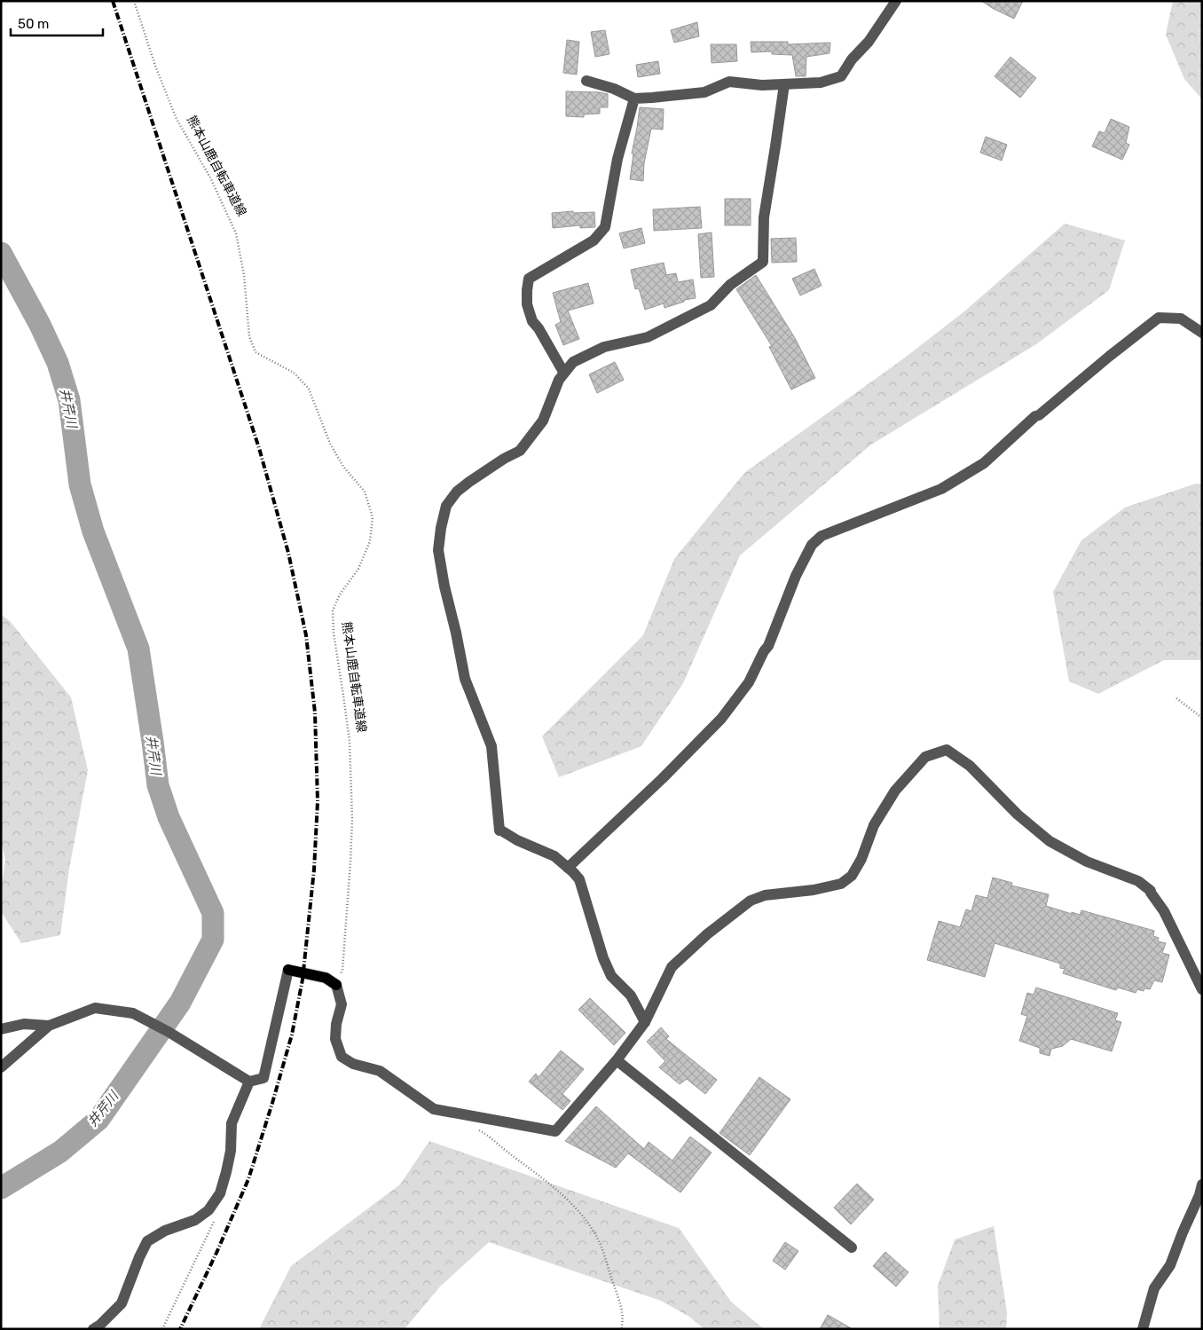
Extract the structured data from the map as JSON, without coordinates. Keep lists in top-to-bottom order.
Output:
{
  "streets": {
    "path": ["熊本山鹿自転車道線"]
  },
  "water": ["井芹川"],
  "scale_bar": "50 m"
}
